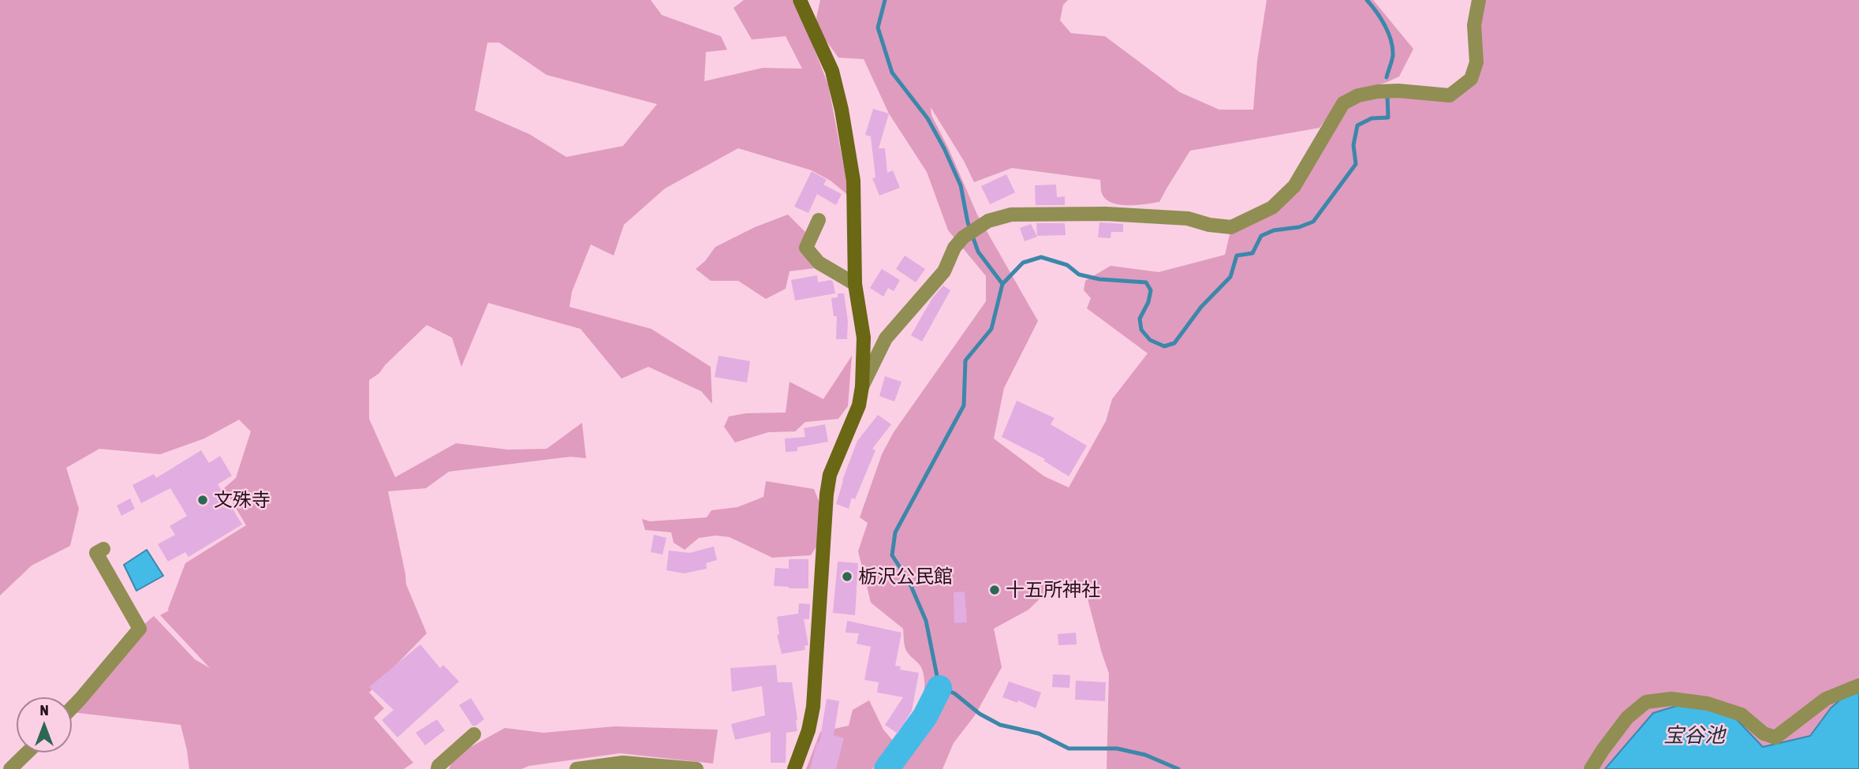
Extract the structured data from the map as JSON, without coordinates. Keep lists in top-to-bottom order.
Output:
{
  "water": ["宝谷池"],
  "places": ["文殊寺", "栃沢公民館", "十五所神社"],
  "north": "top"
}
